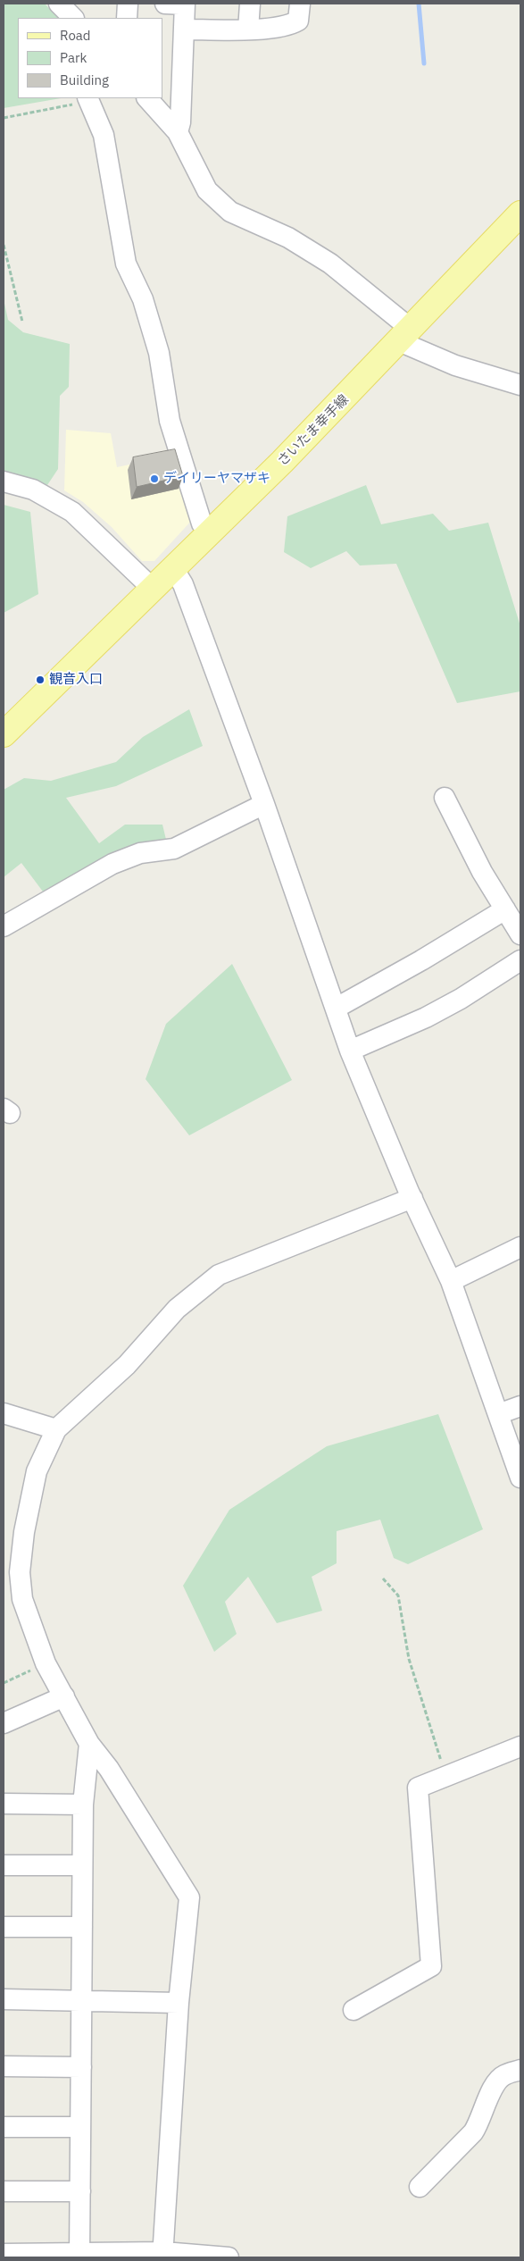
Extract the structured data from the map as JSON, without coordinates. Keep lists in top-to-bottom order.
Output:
{
  "streets": {
    "main road": ["さいたま幸手線"]
  },
  "places": ["デイリーヤマザキ", "観音入口"],
  "legend": ["Road", "Park", "Building"]
}
